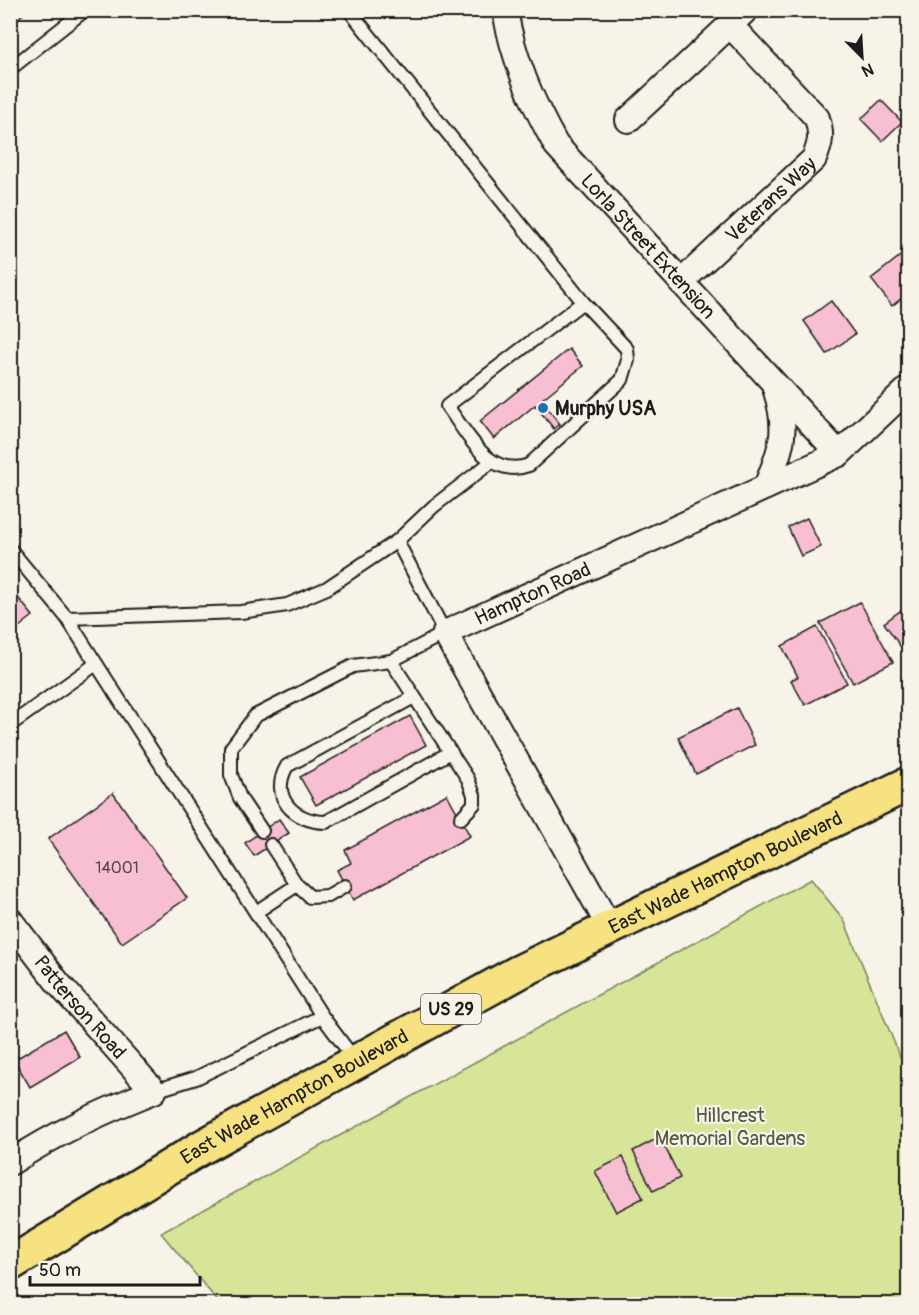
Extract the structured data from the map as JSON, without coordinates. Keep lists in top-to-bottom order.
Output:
{
  "streets": {
    "main road": ["East Wade Hampton Boulevard", "US 29"],
    "street": [
      "Veterans Way",
      "Lorla Street Extension",
      "Hampton Road",
      "Patterson Road"
    ]
  },
  "crossings": [
    ["Veterans Way", "Lorla Street Extension"],
    ["Lorla Street Extension", "Hampton Road"]
  ],
  "parks": ["Hillcrest Memorial Gardens"],
  "places": ["Murphy USA"],
  "house_numbers": ["14001"],
  "scale_bar": "50 m",
  "north": "bottom right"
}
